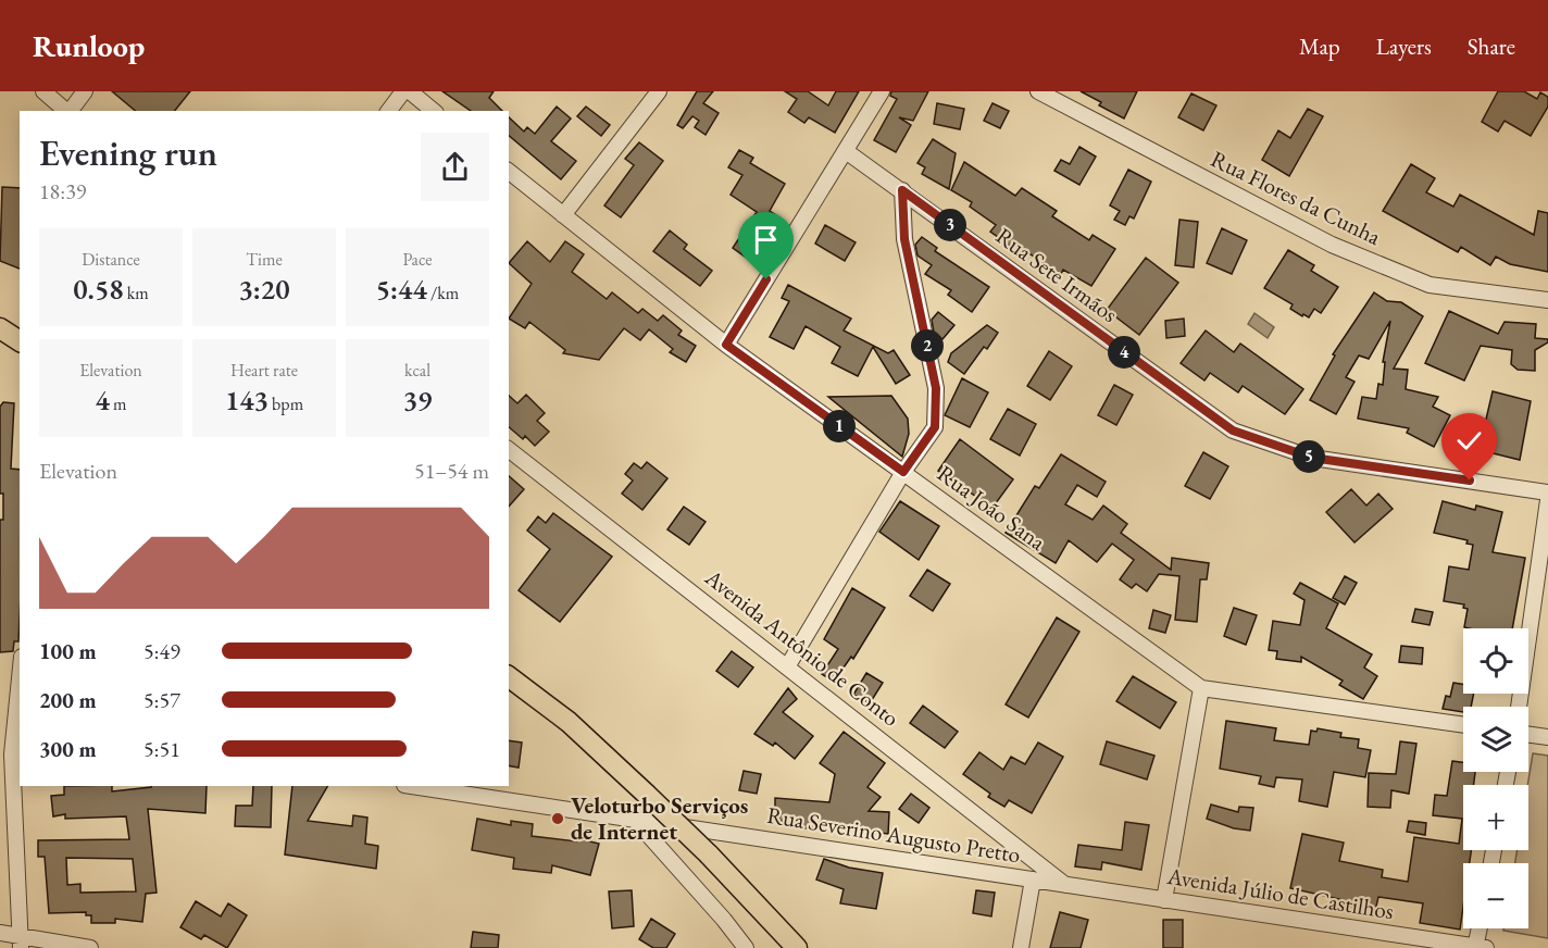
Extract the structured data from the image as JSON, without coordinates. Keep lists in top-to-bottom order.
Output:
{
  "streets": {
    "street": [
      "Rua Flores da Cunha",
      "Rua Sete Irmãos",
      "Rua João Sana",
      "Avenida Antônio de Conto",
      "Rua Severino Augusto Pretto",
      "Avenida Júlio de Castilhos"
    ]
  },
  "crossings": [
    ["Avenida Antônio de Conto", "Rua Severino Augusto Pretto"],
    ["Avenida Antônio de Conto", "Avenida Júlio de Castilhos"],
    ["Rua Severino Augusto Pretto", "Avenida Júlio de Castilhos"]
  ],
  "places": ["Veloturbo Serviços de Internet"],
  "page": {
    "header": "Runloop",
    "nav": ["Map", "Layers", "Share"],
    "heading": ["Evening run", "18:39"],
    "pins": [
      "3",
      "2",
      "4",
      "1",
      "5"
    ],
    "stats": [
      ["Distance", "0.58 km"],
      ["Time", "3:20"],
      ["Pace", "5:44 /km"],
      ["Elevation", "4 m"],
      ["Heart rate", "143 bpm"],
      ["kcal", "39"]
    ],
    "chart": ["Elevation", "51–54 m"],
    "list": [
      {
        "name": "100 m",
        "note": "5:49"
      },
      {
        "name": "200 m",
        "note": "5:57"
      },
      {
        "name": "300 m",
        "note": "5:51"
      }
    ],
    "map_buttons": ["+", "−"]
  }
}
